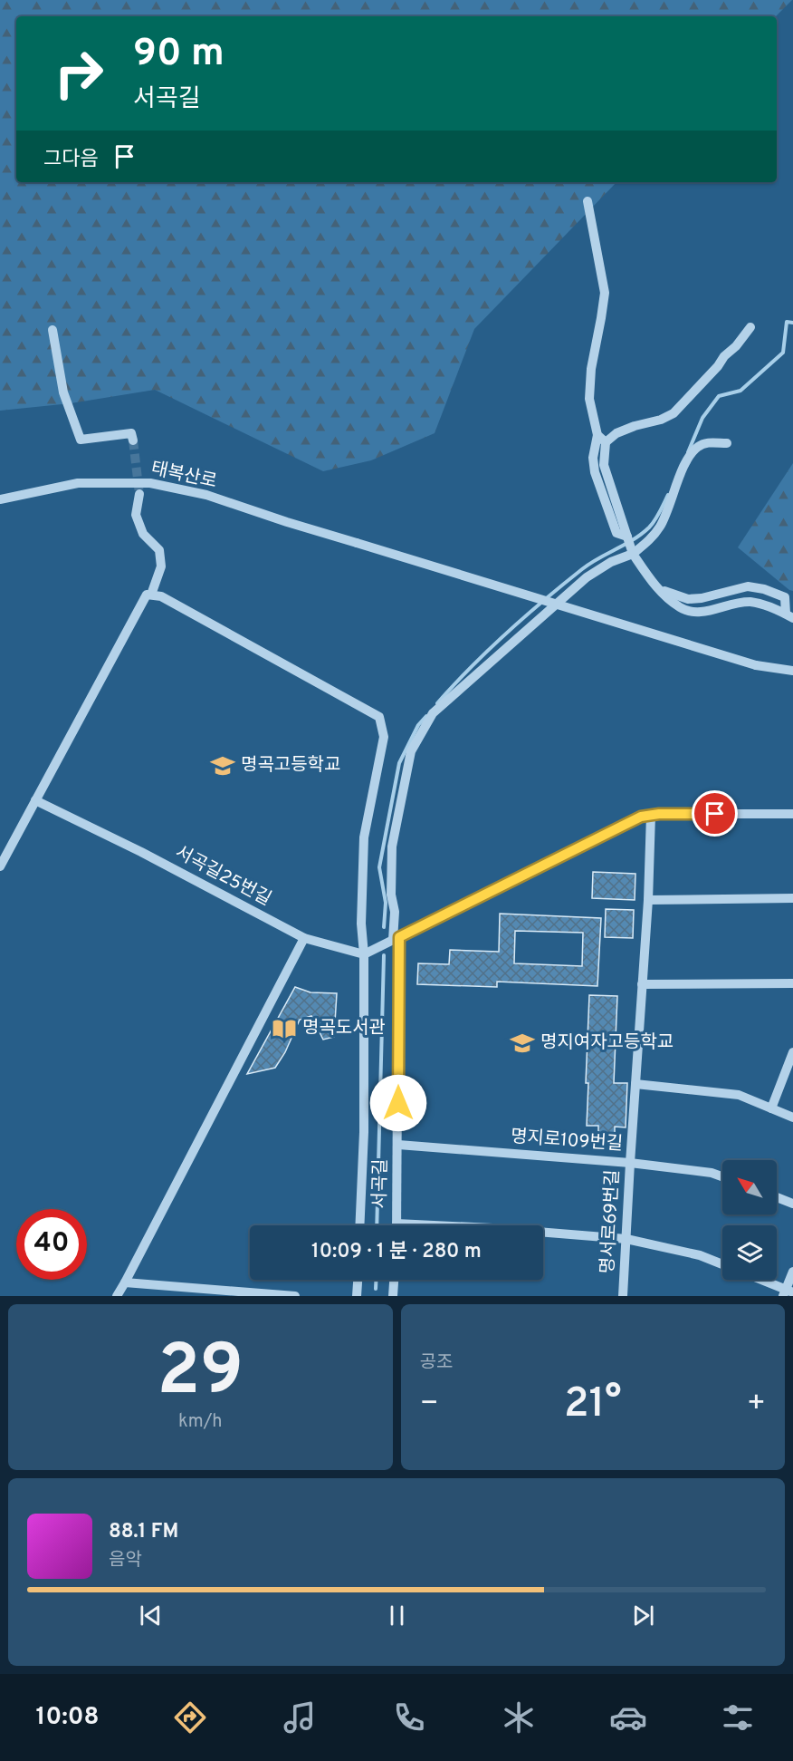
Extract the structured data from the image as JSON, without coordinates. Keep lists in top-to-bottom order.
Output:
{
  "streets": {
    "street": [
      "태복산로",
      "서곡길25번길",
      "명지로109번길",
      "서곡길",
      "명서로69번길"
    ]
  },
  "crossings": [
    ["명지로109번길", "서곡길"],
    ["명지로109번길", "명서로69번길"]
  ],
  "places": {
    "school or university": ["명곡고등학교", "명지여자고등학교"],
    "library": ["명곡도서관"]
  },
  "north": "top left",
  "page": {
    "turn": ["90 m", "서곡길"],
    "then": "그다음",
    "limit": "40",
    "trip": "10:09 · 1 분 · 280 m",
    "tile": [
      ["29", "km/h"],
      "공조"
    ],
    "heat": ["−", "21°", "+"],
    "song": ["88.1 FM", "음악"],
    "tabs": "10:08"
  }
}
